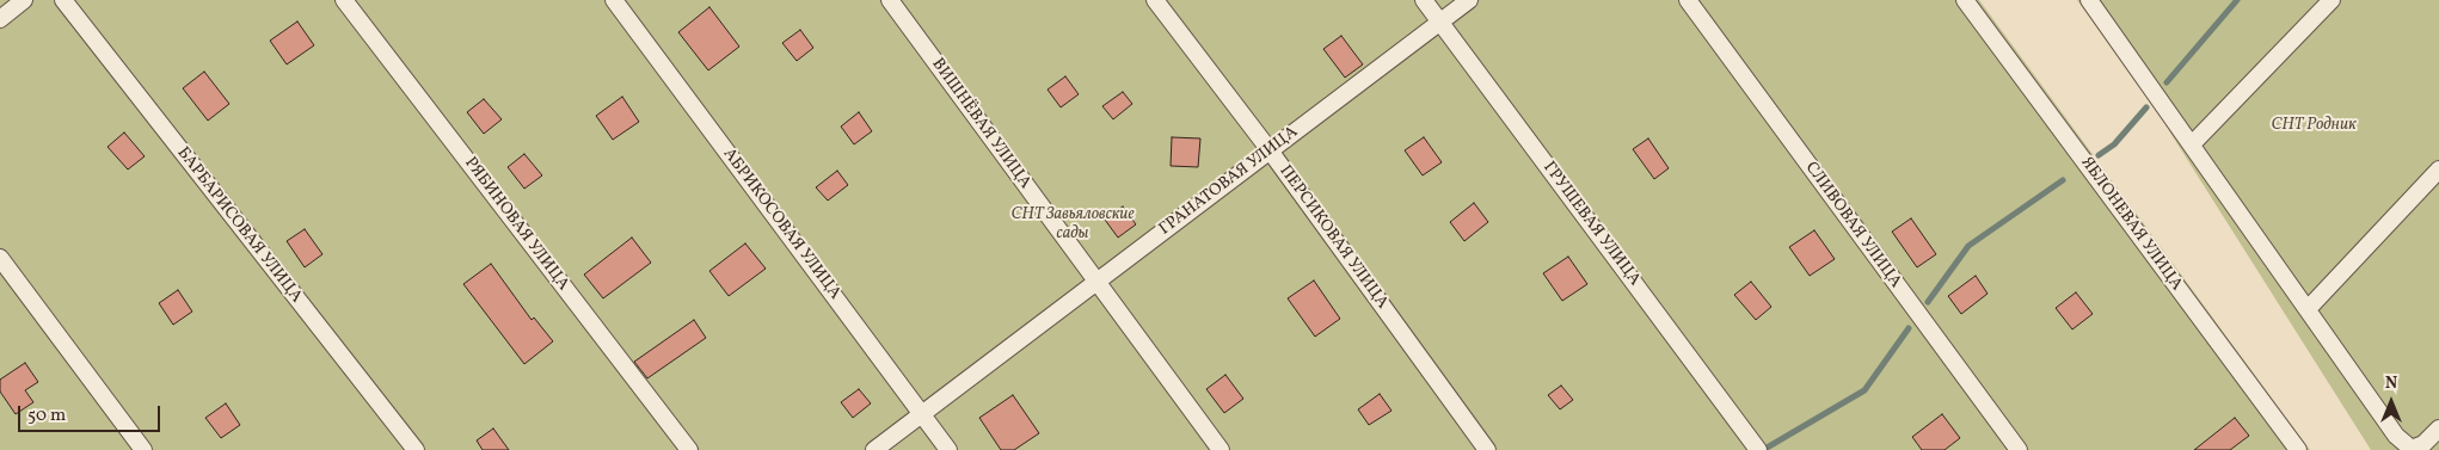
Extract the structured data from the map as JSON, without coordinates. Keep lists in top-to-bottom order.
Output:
{
  "streets": {
    "street": [
      "ВИШНЁВАЯ УЛИЦА",
      "ГРАНАТОВАЯ УЛИЦА",
      "РЯБИНОВАЯ УЛИЦА",
      "АБРИКОСОВАЯ УЛИЦА",
      "ГРУШЕВАЯ УЛИЦА",
      "ЯБЛОНЕВАЯ УЛИЦА",
      "БАРБАРИСОВАЯ УЛИЦА",
      "СЛИВОВАЯ УЛИЦА",
      "ПЕРСИКОВАЯ УЛИЦА"
    ]
  },
  "crossings": [
    ["ВИШНЁВАЯ УЛИЦА", "ГРАНАТОВАЯ УЛИЦА"],
    ["ГРАНАТОВАЯ УЛИЦА", "АБРИКОСОВАЯ УЛИЦА"],
    ["ГРАНАТОВАЯ УЛИЦА", "ГРУШЕВАЯ УЛИЦА"],
    ["ГРАНАТОВАЯ УЛИЦА", "ПЕРСИКОВАЯ УЛИЦА"]
  ],
  "parks": ["СНТ Родник", "СНТ Завьяловские сады"],
  "scale_bar": "50 m",
  "north": "top"
}
